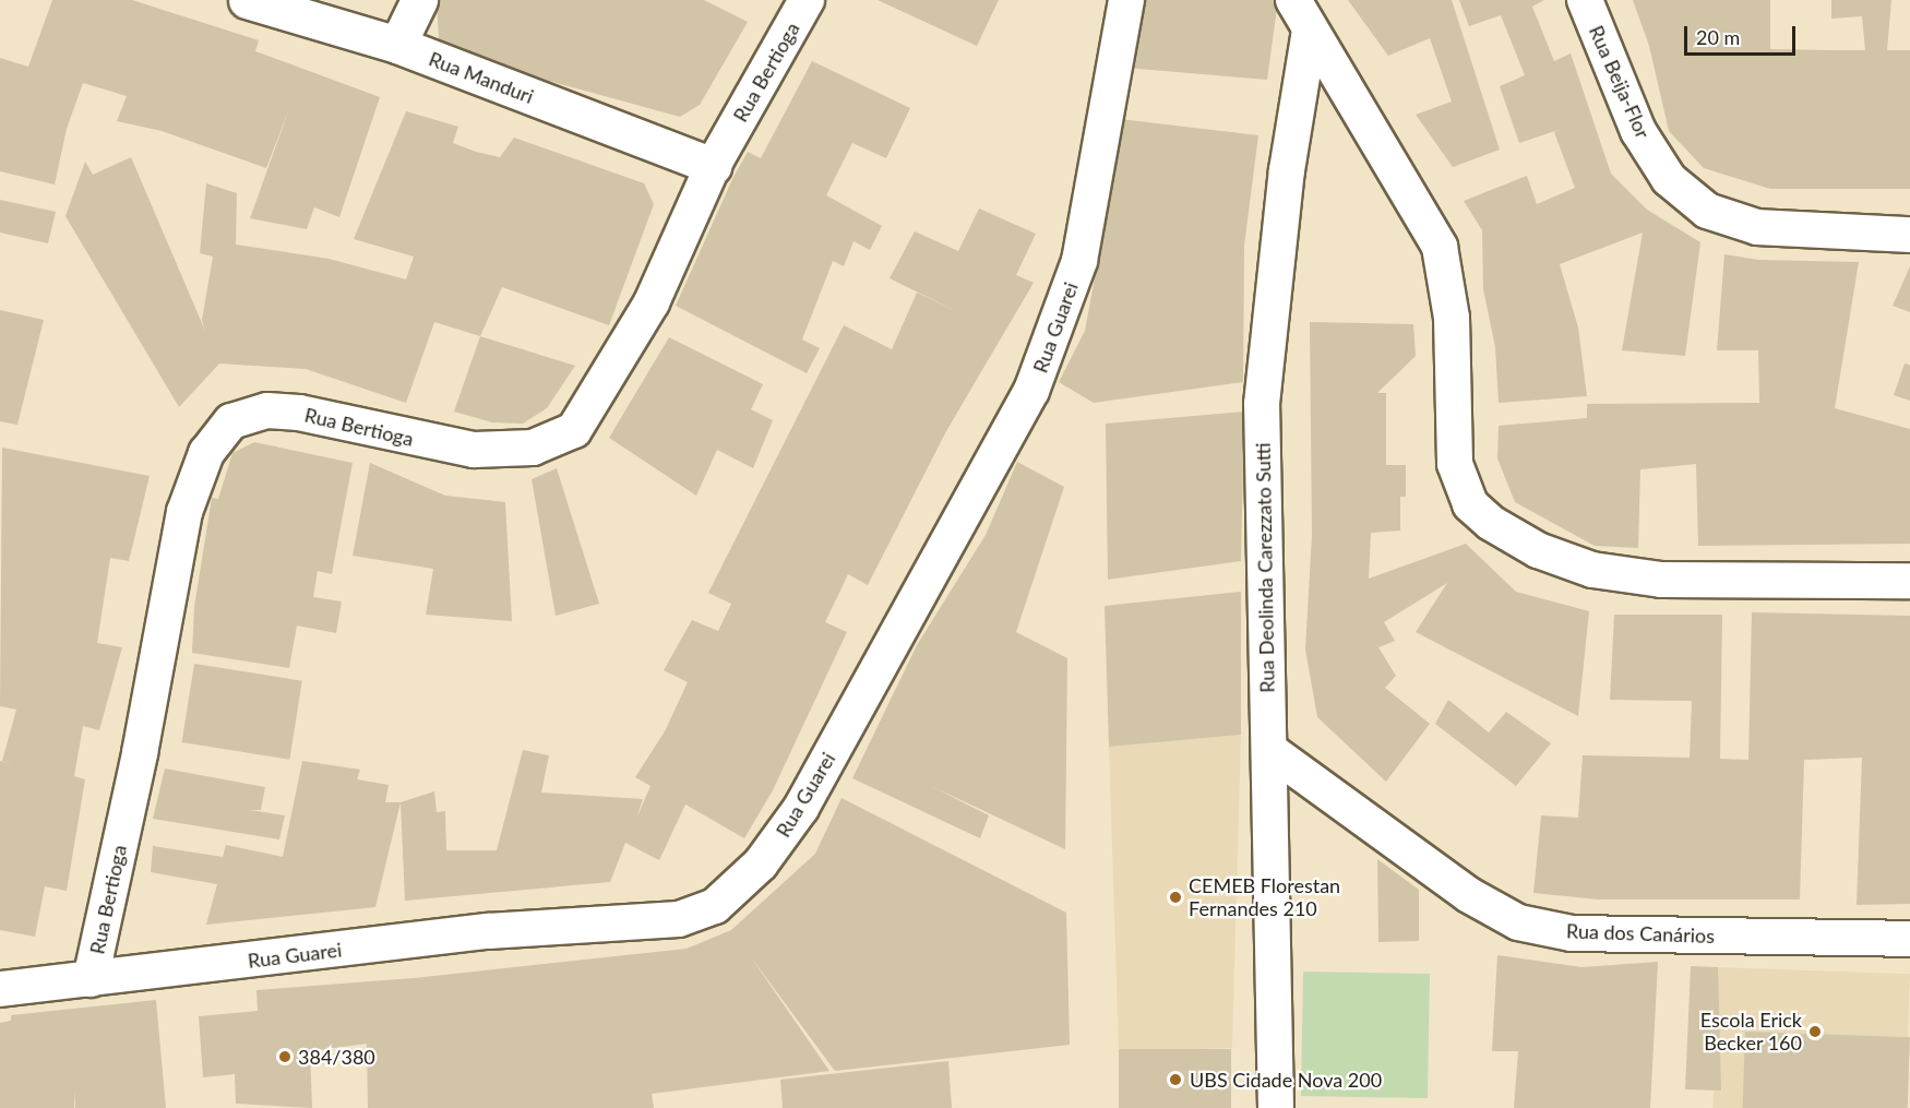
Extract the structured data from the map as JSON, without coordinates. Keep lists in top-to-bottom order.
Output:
{
  "streets": {
    "street": [
      "Rua Bertioga",
      "Rua Manduri",
      "Rua Beija-Flor",
      "Rua Guarei",
      "Rua Deolinda Carezzato Sutti",
      "Rua dos Canários"
    ]
  },
  "crossings": [
    ["Rua Bertioga", "Rua Manduri"],
    ["Rua Bertioga", "Rua Guarei"],
    ["Rua Deolinda Carezzato Sutti", "Rua dos Canários"]
  ],
  "places": [
    "CEMEB Florestan Fernandes 210",
    "Escola Erick Becker 160",
    "384/380",
    "UBS Cidade Nova 200"
  ],
  "scale_bar": "20 m"
}
